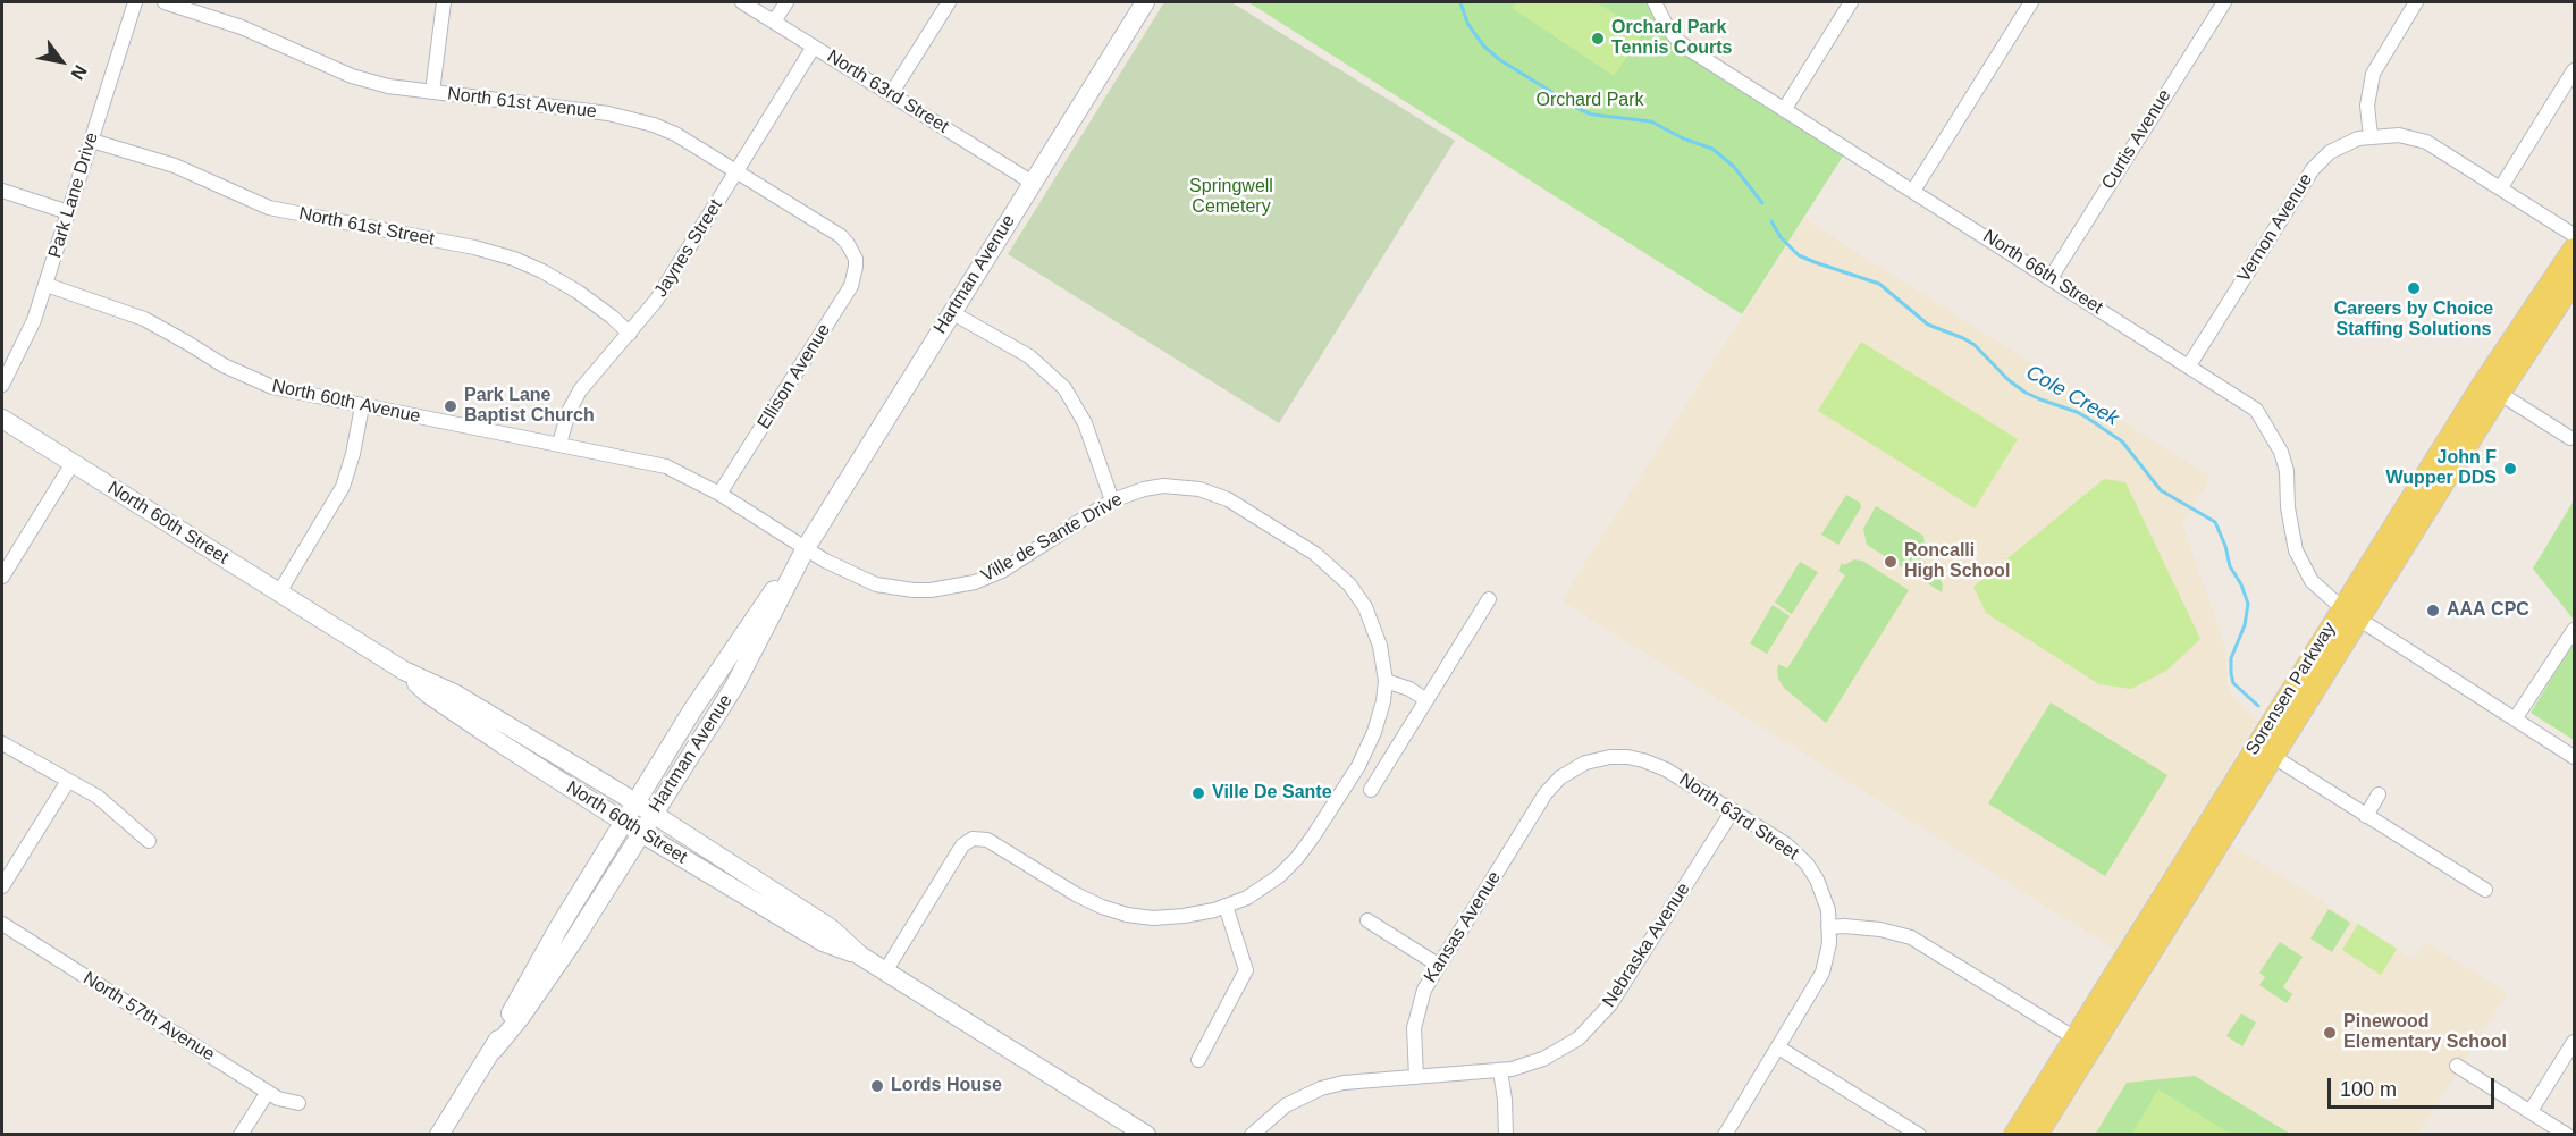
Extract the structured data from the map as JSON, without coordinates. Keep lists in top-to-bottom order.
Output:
{
  "streets": {
    "main road": ["Hartman Avenue", "North 60th Street", "Sorensen Parkway"],
    "street": [
      "North 63rd Street",
      "North 61st Avenue",
      "Curtis Avenue",
      "Park Lane Drive",
      "North 61st Street",
      "Vernon Avenue",
      "Jaynes Street",
      "North 66th Street",
      "Ellison Avenue",
      "North 60th Avenue",
      "Ville de Sante Drive",
      "Kansas Avenue",
      "Nebraska Avenue",
      "North 57th Avenue"
    ]
  },
  "crossings": [
    ["North 63rd Street", "Jaynes Street"],
    ["North 63rd Street", "Hartman Avenue"],
    ["North 63rd Street", "Kansas Avenue"],
    ["North 63rd Street", "Nebraska Avenue"],
    ["North 61st Avenue", "Jaynes Street"],
    ["North 61st Avenue", "Ellison Avenue"],
    ["Curtis Avenue", "North 66th Street"],
    ["Park Lane Drive", "North 61st Street"],
    ["Park Lane Drive", "North 60th Avenue"],
    ["North 61st Street", "Jaynes Street"],
    ["Vernon Avenue", "North 66th Street"],
    ["Jaynes Street", "North 60th Avenue"],
    ["North 66th Street", "Sorensen Parkway"],
    ["Hartman Avenue", "North 60th Avenue"],
    ["Hartman Avenue", "North 60th Street"],
    ["Hartman Avenue", "Ville de Sante Drive"],
    ["Ellison Avenue", "North 60th Avenue"],
    ["North 60th Avenue", "Ville de Sante Drive"],
    ["North 60th Street", "Ville de Sante Drive"],
    ["Kansas Avenue", "Nebraska Avenue"]
  ],
  "water": ["Cole Creek"],
  "parks": ["Orchard Park", "Springwell Cemetery"],
  "places": [
    "Orchard Park Tennis Courts",
    "Careers by Choice Staffing Solutions",
    "Park Lane Baptist Church",
    "John F Wupper DDS",
    "Roncalli High School",
    "AAA CPC",
    "Ville De Sante",
    "Pinewood Elementary School",
    "Lords House"
  ],
  "scale_bar": "100 m",
  "north": "bottom right"
}
